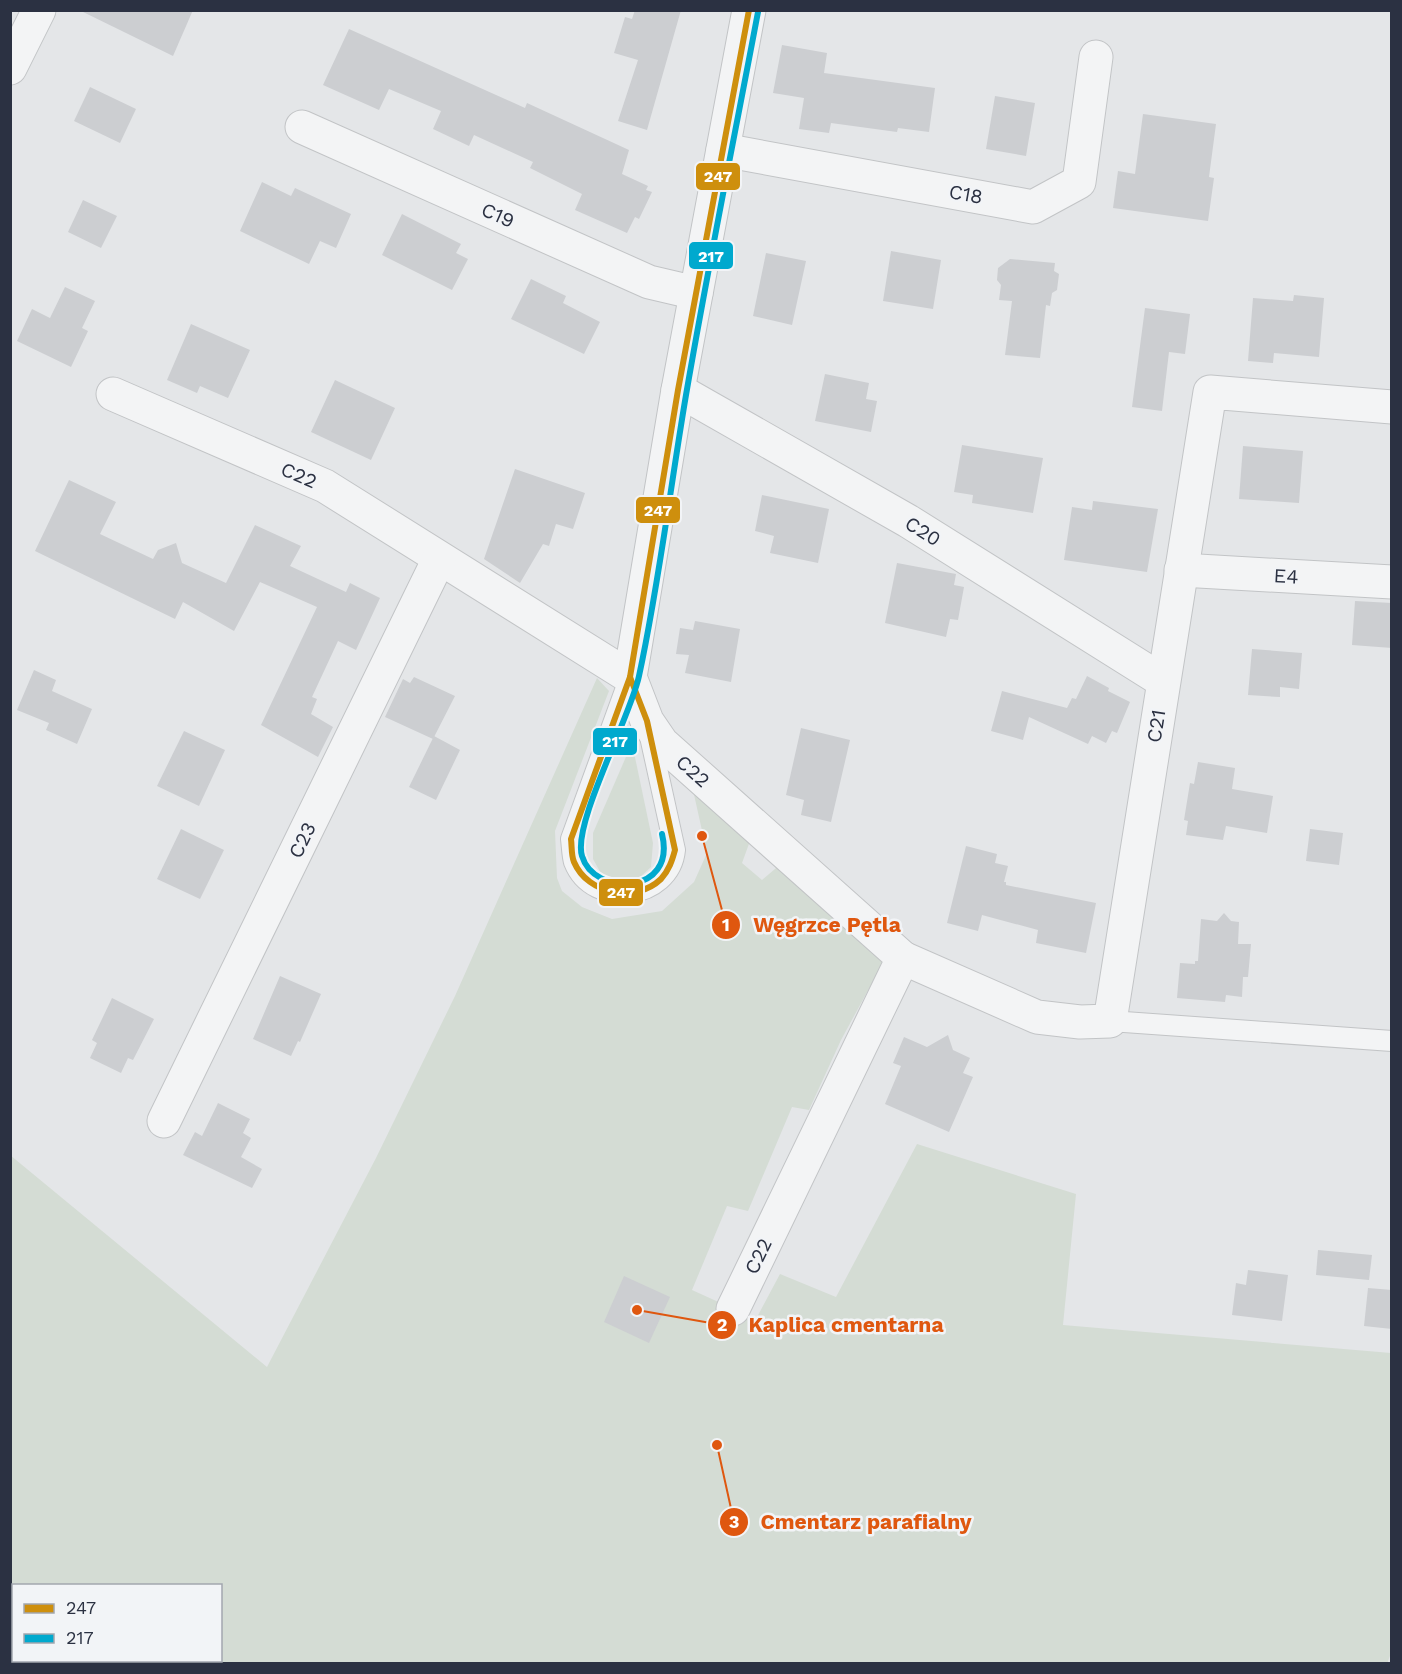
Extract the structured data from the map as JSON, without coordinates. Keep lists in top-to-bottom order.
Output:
{
  "streets": {
    "street": [
      "C18",
      "C19",
      "C22",
      "C20",
      "E4",
      "C21",
      "C23"
    ]
  },
  "crossings": [
    ["C22", "C23"],
    ["C20", "C21"],
    ["E4", "C21"]
  ],
  "places": ["Węgrzce Pętla", "Kaplica cmentarna", "Cmentarz parafialny"],
  "lines": ["transit line 247", "transit line 217"],
  "legend": ["247", "217"]
}
